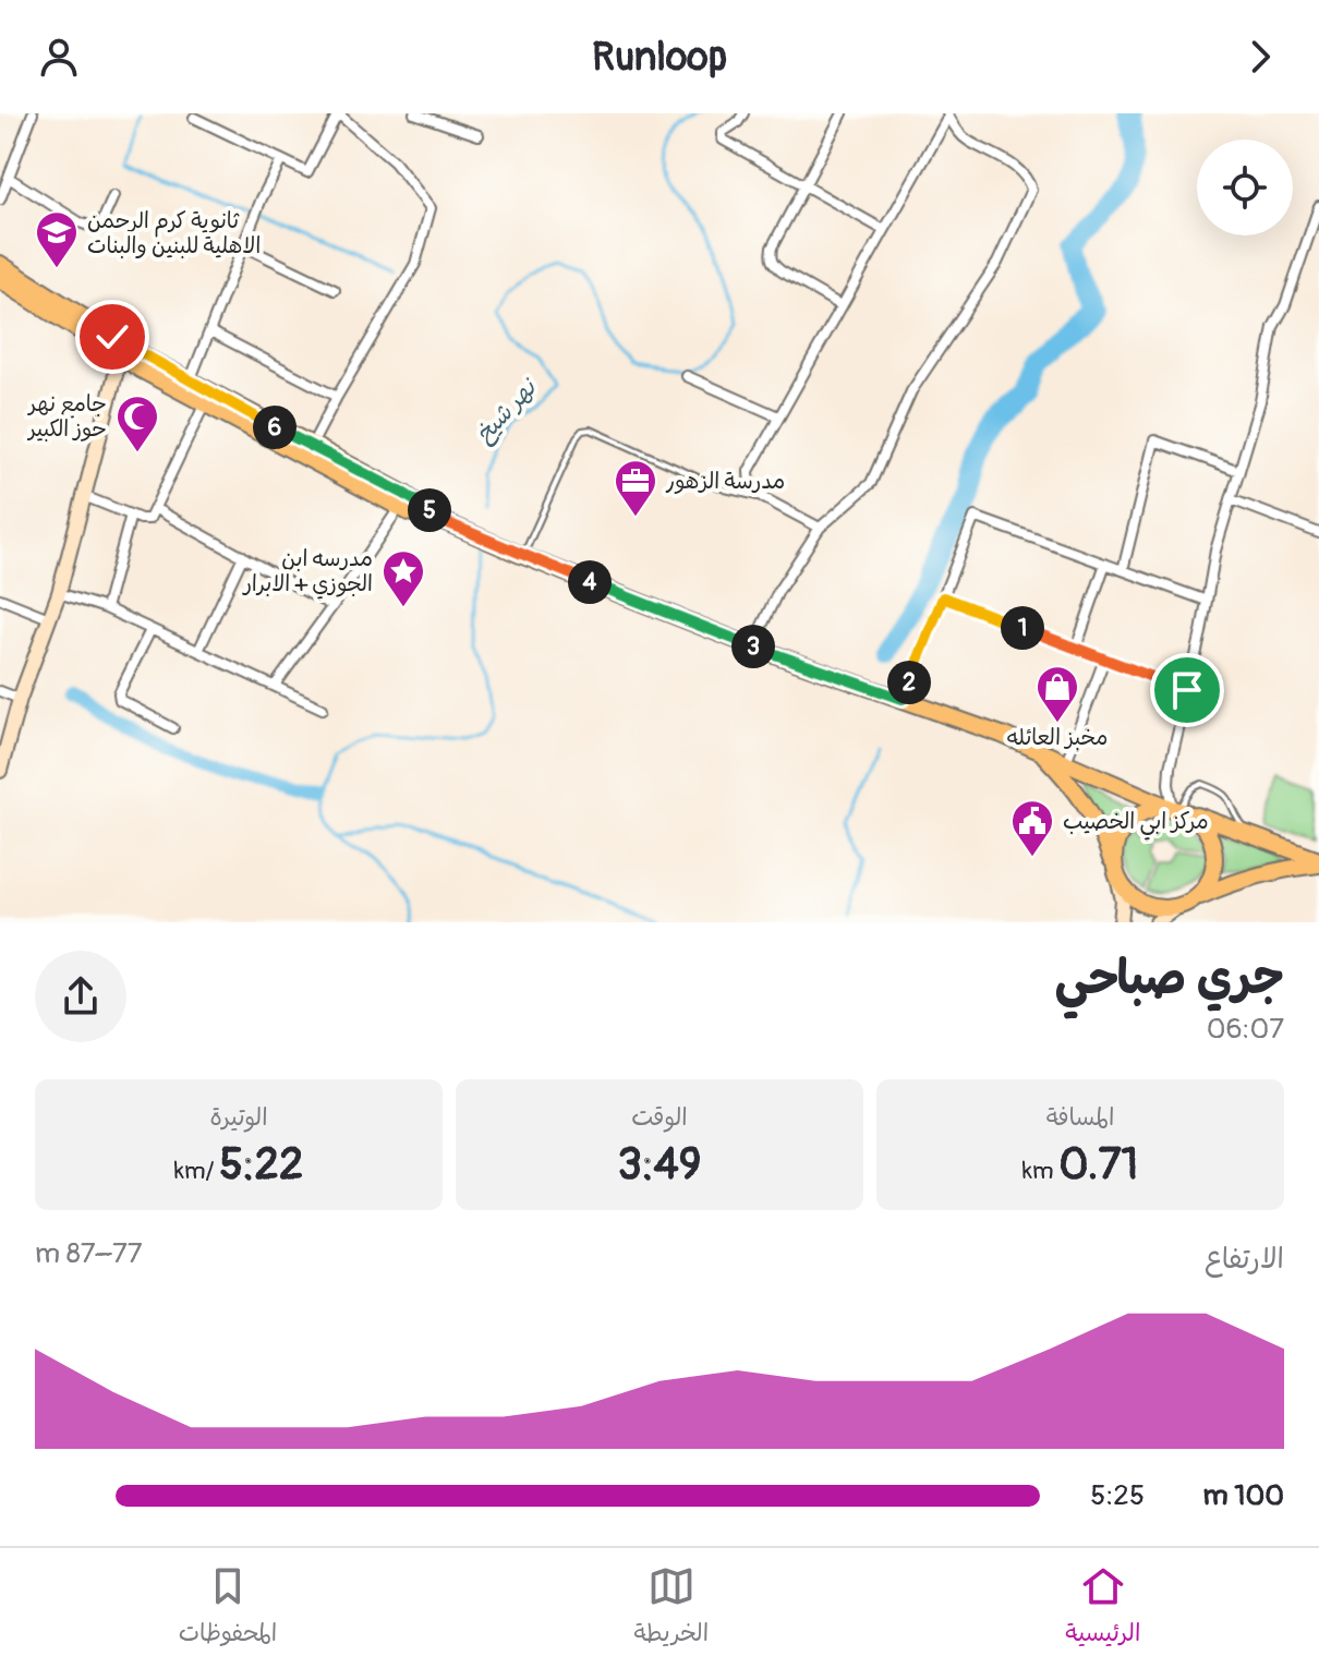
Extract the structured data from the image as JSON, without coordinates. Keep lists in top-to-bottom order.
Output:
{
  "water": ["نهر شيخ"],
  "places": {
    "school or university": ["ثانوية كرم الرحمن الاهلية للبنين والبنات"],
    "mosque": ["جامع نهر حوز الكبير"],
    "office": ["مدرسة الزهور"],
    "place": ["مدرسه ابن الجوزي + الابرار"],
    "shop": ["مخبز العائله"],
    "public building": ["مركز ابي الخصيب"]
  },
  "page": {
    "header": "Runloop",
    "pins": [
      "6",
      "5",
      "4",
      "1",
      "3",
      "2"
    ],
    "heading": ["جري صباحي", "06:07"],
    "stats": [
      ["المسافة", "0.71 km"],
      ["الوقت", "3:49"],
      ["الوتيرة", "5:22 /km"]
    ],
    "chart": ["الارتفاع", "77–87 m"],
    "list": [
      {
        "name": "100 m",
        "note": "5:25"
      }
    ],
    "tabs": ["الرئيسية", "الخريطة", "المحفوظات"]
  }
}
